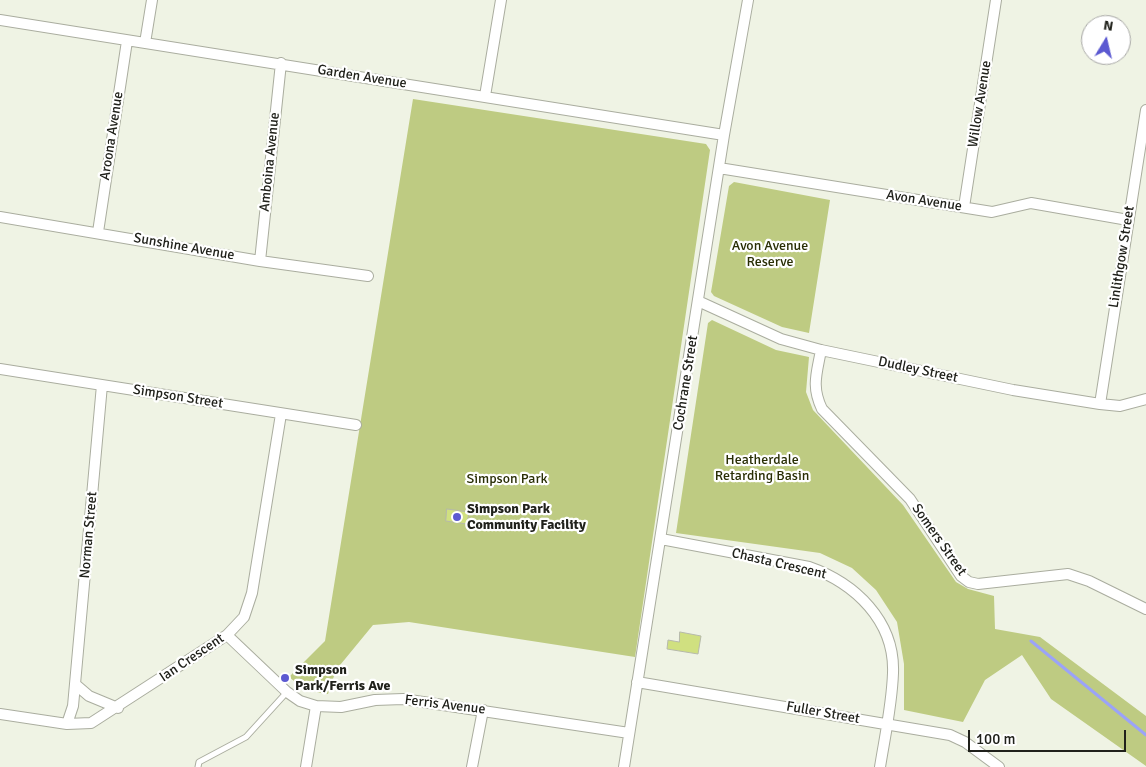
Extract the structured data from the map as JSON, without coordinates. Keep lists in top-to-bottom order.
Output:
{
  "streets": {
    "street": [
      "Garden Avenue",
      "Willow Avenue",
      "Aroona Avenue",
      "Amboina Avenue",
      "Avon Avenue",
      "Sunshine Avenue",
      "Linlithgow Street",
      "Dudley Street",
      "Cochrane Street",
      "Simpson Street",
      "Norman Street",
      "Somers Street",
      "Chasta Crescent",
      "Ian Crescent",
      "Ferris Avenue",
      "Fuller Street"
    ]
  },
  "crossings": [
    ["Garden Avenue", "Aroona Avenue"],
    ["Garden Avenue", "Amboina Avenue"],
    ["Garden Avenue", "Cochrane Street"],
    ["Willow Avenue", "Avon Avenue"],
    ["Aroona Avenue", "Sunshine Avenue"],
    ["Amboina Avenue", "Sunshine Avenue"],
    ["Avon Avenue", "Linlithgow Street"],
    ["Avon Avenue", "Cochrane Street"],
    ["Linlithgow Street", "Dudley Street"],
    ["Dudley Street", "Cochrane Street"],
    ["Dudley Street", "Somers Street"],
    ["Cochrane Street", "Chasta Crescent"],
    ["Cochrane Street", "Ferris Avenue"],
    ["Cochrane Street", "Fuller Street"],
    ["Simpson Street", "Norman Street"],
    ["Simpson Street", "Ian Crescent"],
    ["Norman Street", "Ian Crescent"],
    ["Chasta Crescent", "Fuller Street"],
    ["Ian Crescent", "Ferris Avenue"]
  ],
  "parks": ["Avon Avenue Reserve", "Heatherdale Retarding Basin", "Simpson Park"],
  "places": ["Simpson Park Community Facility", "Simpson Park/Ferris Ave"],
  "scale_bar": "100 m",
  "north": "top"
}
